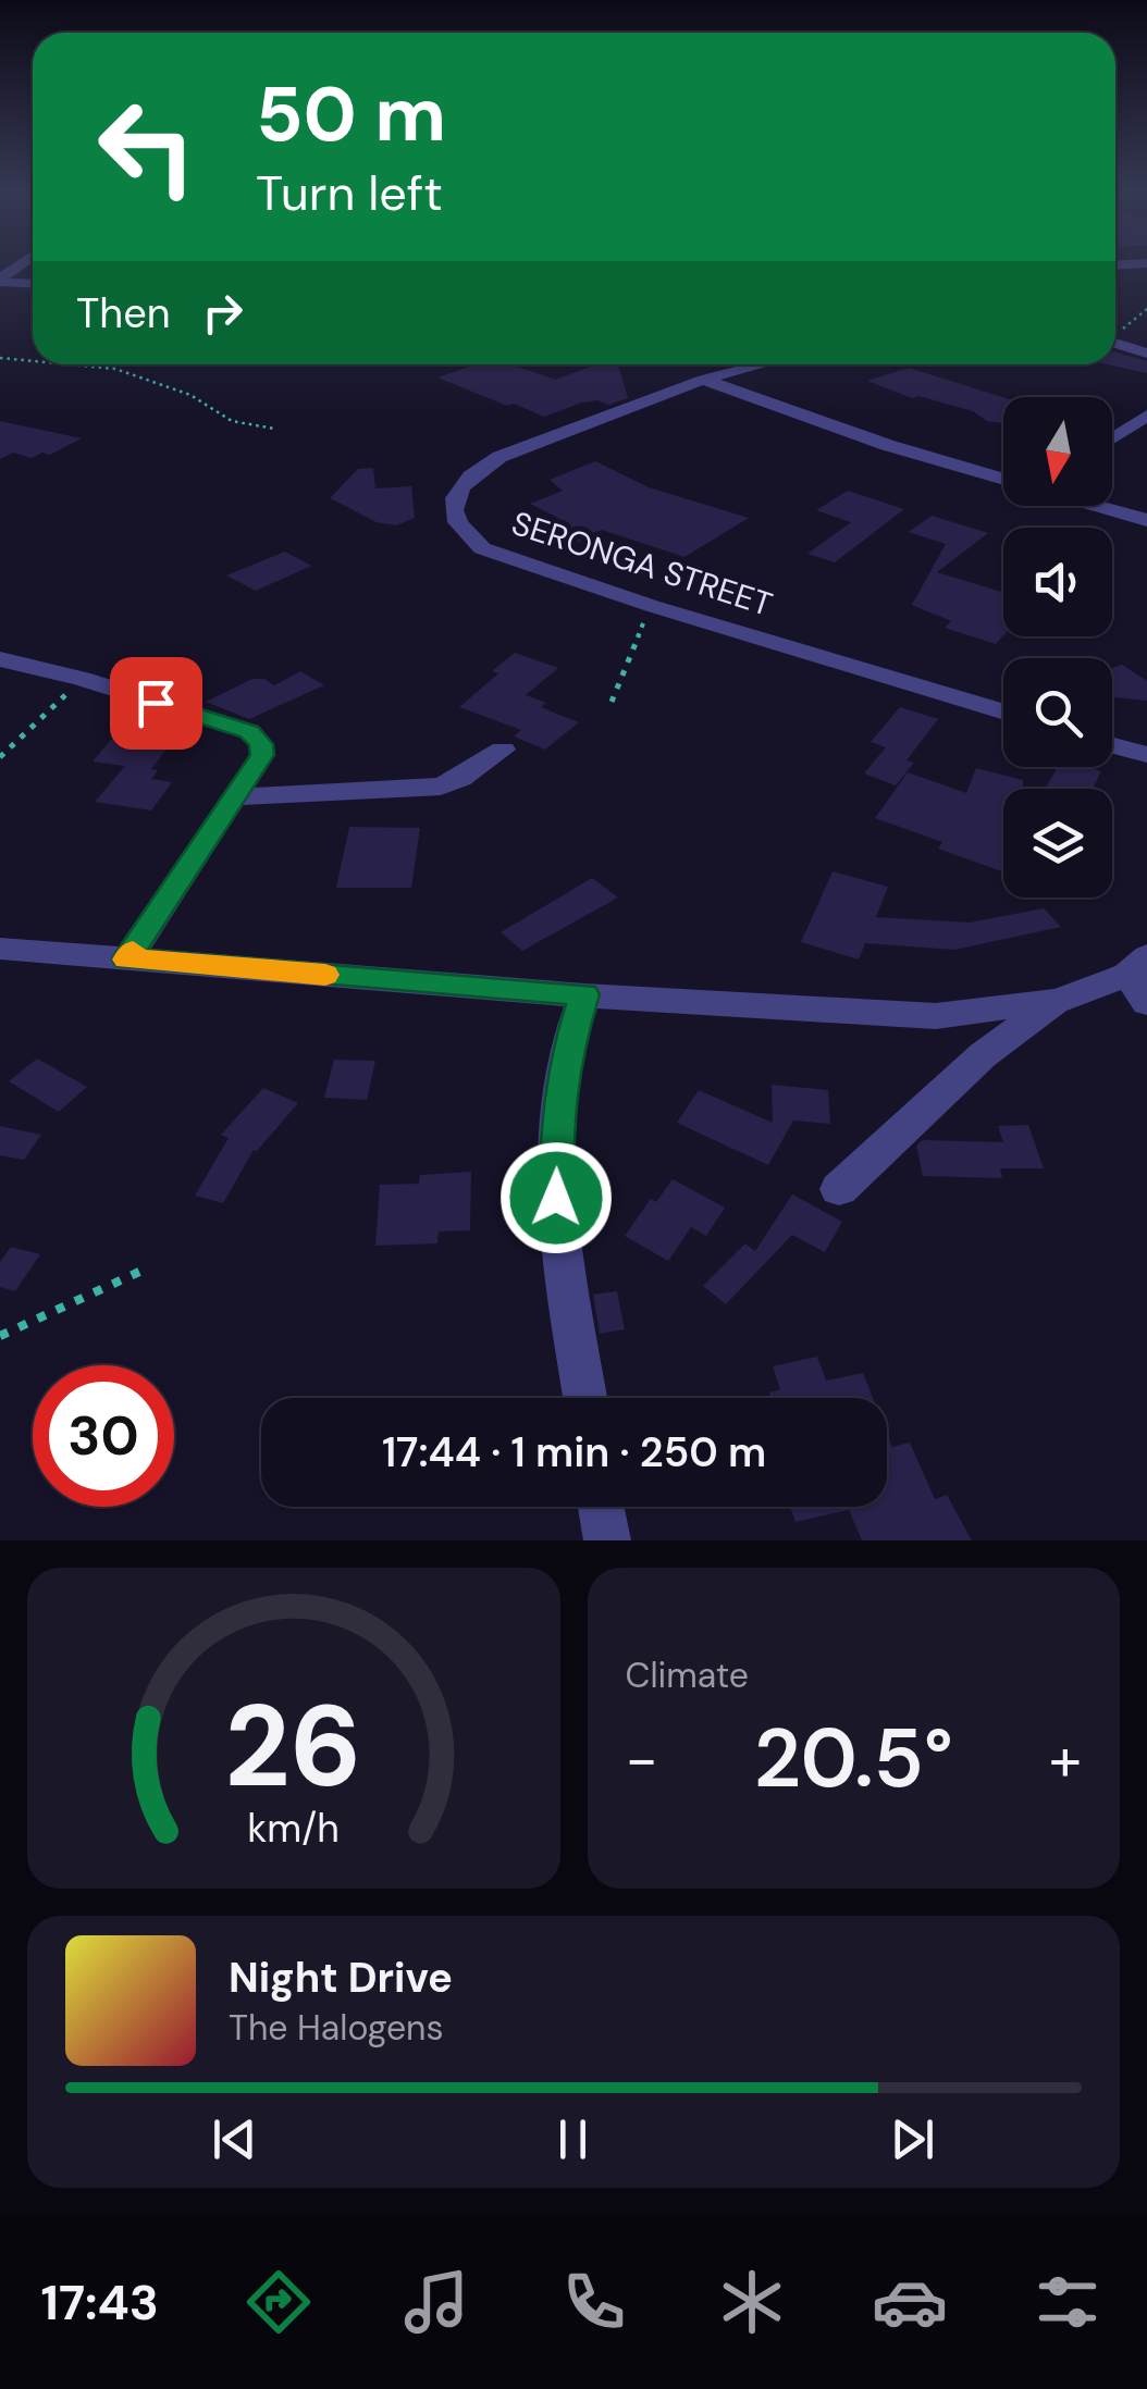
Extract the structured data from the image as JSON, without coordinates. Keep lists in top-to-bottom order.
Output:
{
  "streets": {
    "street": ["SERONGA STREET"]
  },
  "north": "bottom",
  "page": {
    "turn": ["50 m", "Turn left"],
    "then": "Then",
    "limit": "30",
    "trip": "17:44 · 1 min · 250 m",
    "tile": "Climate",
    "heat": ["−", "20.5°", "+"],
    "song": ["Night Drive", "The Halogens"],
    "tabs": "17:43",
    "gauge": ["26", "km/h"]
  }
}
